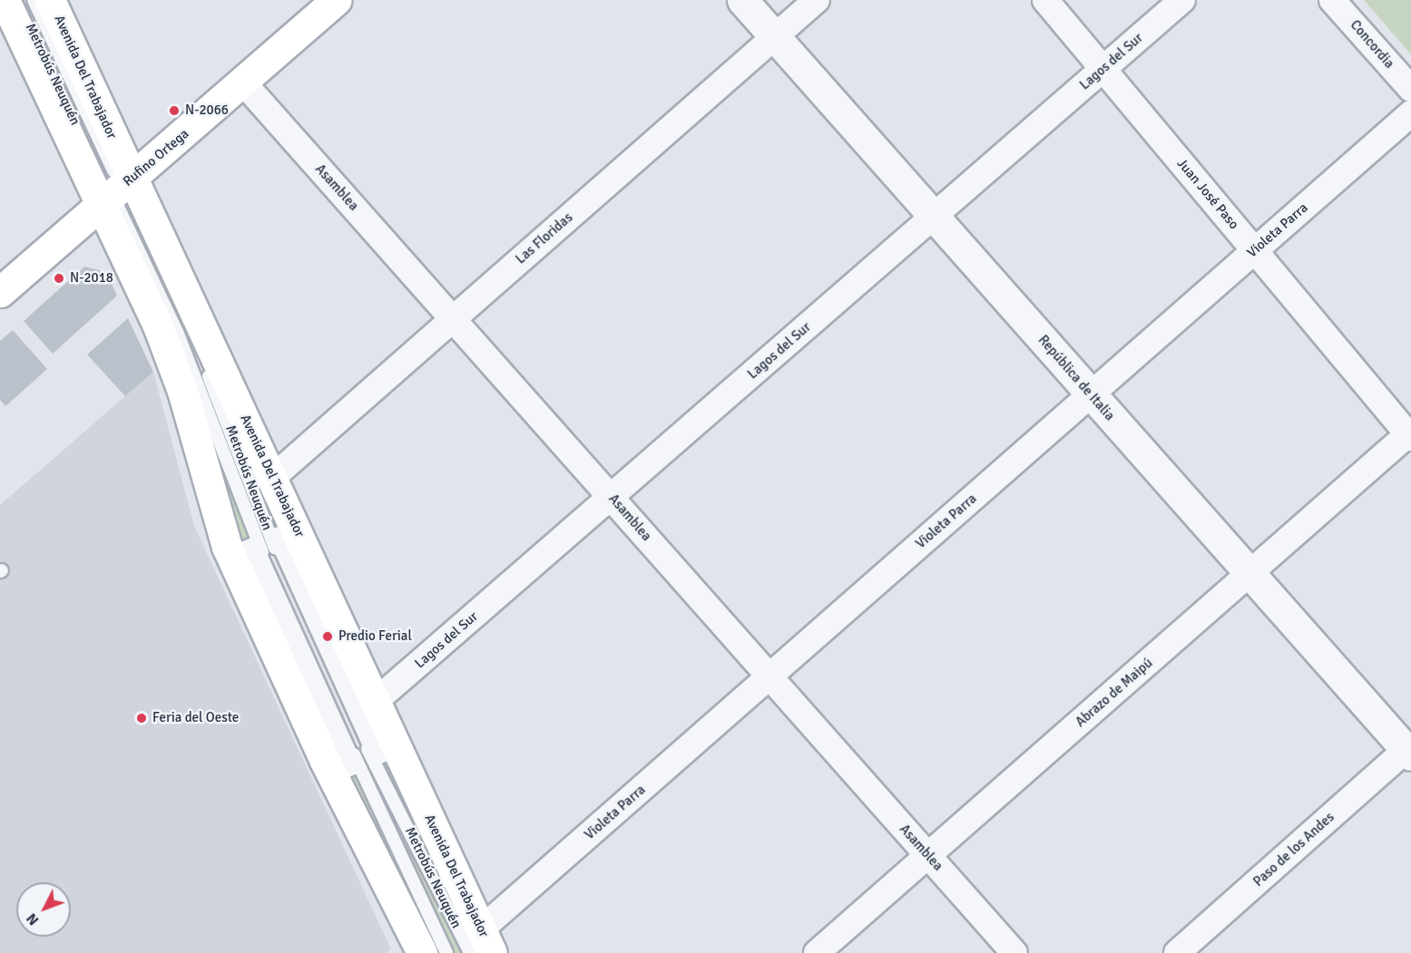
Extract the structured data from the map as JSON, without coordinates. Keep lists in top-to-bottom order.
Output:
{
  "streets": {
    "main road": ["Avenida Del Trabajador", "Rufino Ortega"],
    "street": [
      "Concordia",
      "Lagos del Sur",
      "Asamblea",
      "Juan José Paso",
      "Violeta Parra",
      "Las Floridas",
      "República de Italia",
      "Abrazo de Maipú",
      "Paso de los Andes"
    ],
    "lane": ["Metrobús Neuquén"]
  },
  "crossings": [
    ["Lagos del Sur", "Avenida Del Trabajador"],
    ["Lagos del Sur", "Asamblea"],
    ["Lagos del Sur", "Juan José Paso"],
    ["Lagos del Sur", "República de Italia"],
    ["Metrobús Neuquén", "Avenida Del Trabajador"],
    ["Metrobús Neuquén", "Rufino Ortega"],
    ["Metrobús Neuquén", "Violeta Parra"],
    ["Avenida Del Trabajador", "Rufino Ortega"],
    ["Avenida Del Trabajador", "Violeta Parra"],
    ["Avenida Del Trabajador", "Las Floridas"],
    ["Rufino Ortega", "Asamblea"],
    ["Asamblea", "Violeta Parra"],
    ["Asamblea", "Las Floridas"],
    ["Asamblea", "Abrazo de Maipú"],
    ["Juan José Paso", "Violeta Parra"],
    ["Juan José Paso", "Abrazo de Maipú"],
    ["Violeta Parra", "República de Italia"],
    ["Las Floridas", "República de Italia"],
    ["República de Italia", "Abrazo de Maipú"],
    ["República de Italia", "Paso de los Andes"]
  ],
  "places": [
    "N-2066",
    "N-2018",
    "Predio Ferial",
    "Feria del Oeste"
  ],
  "north": "bottom left"
}
